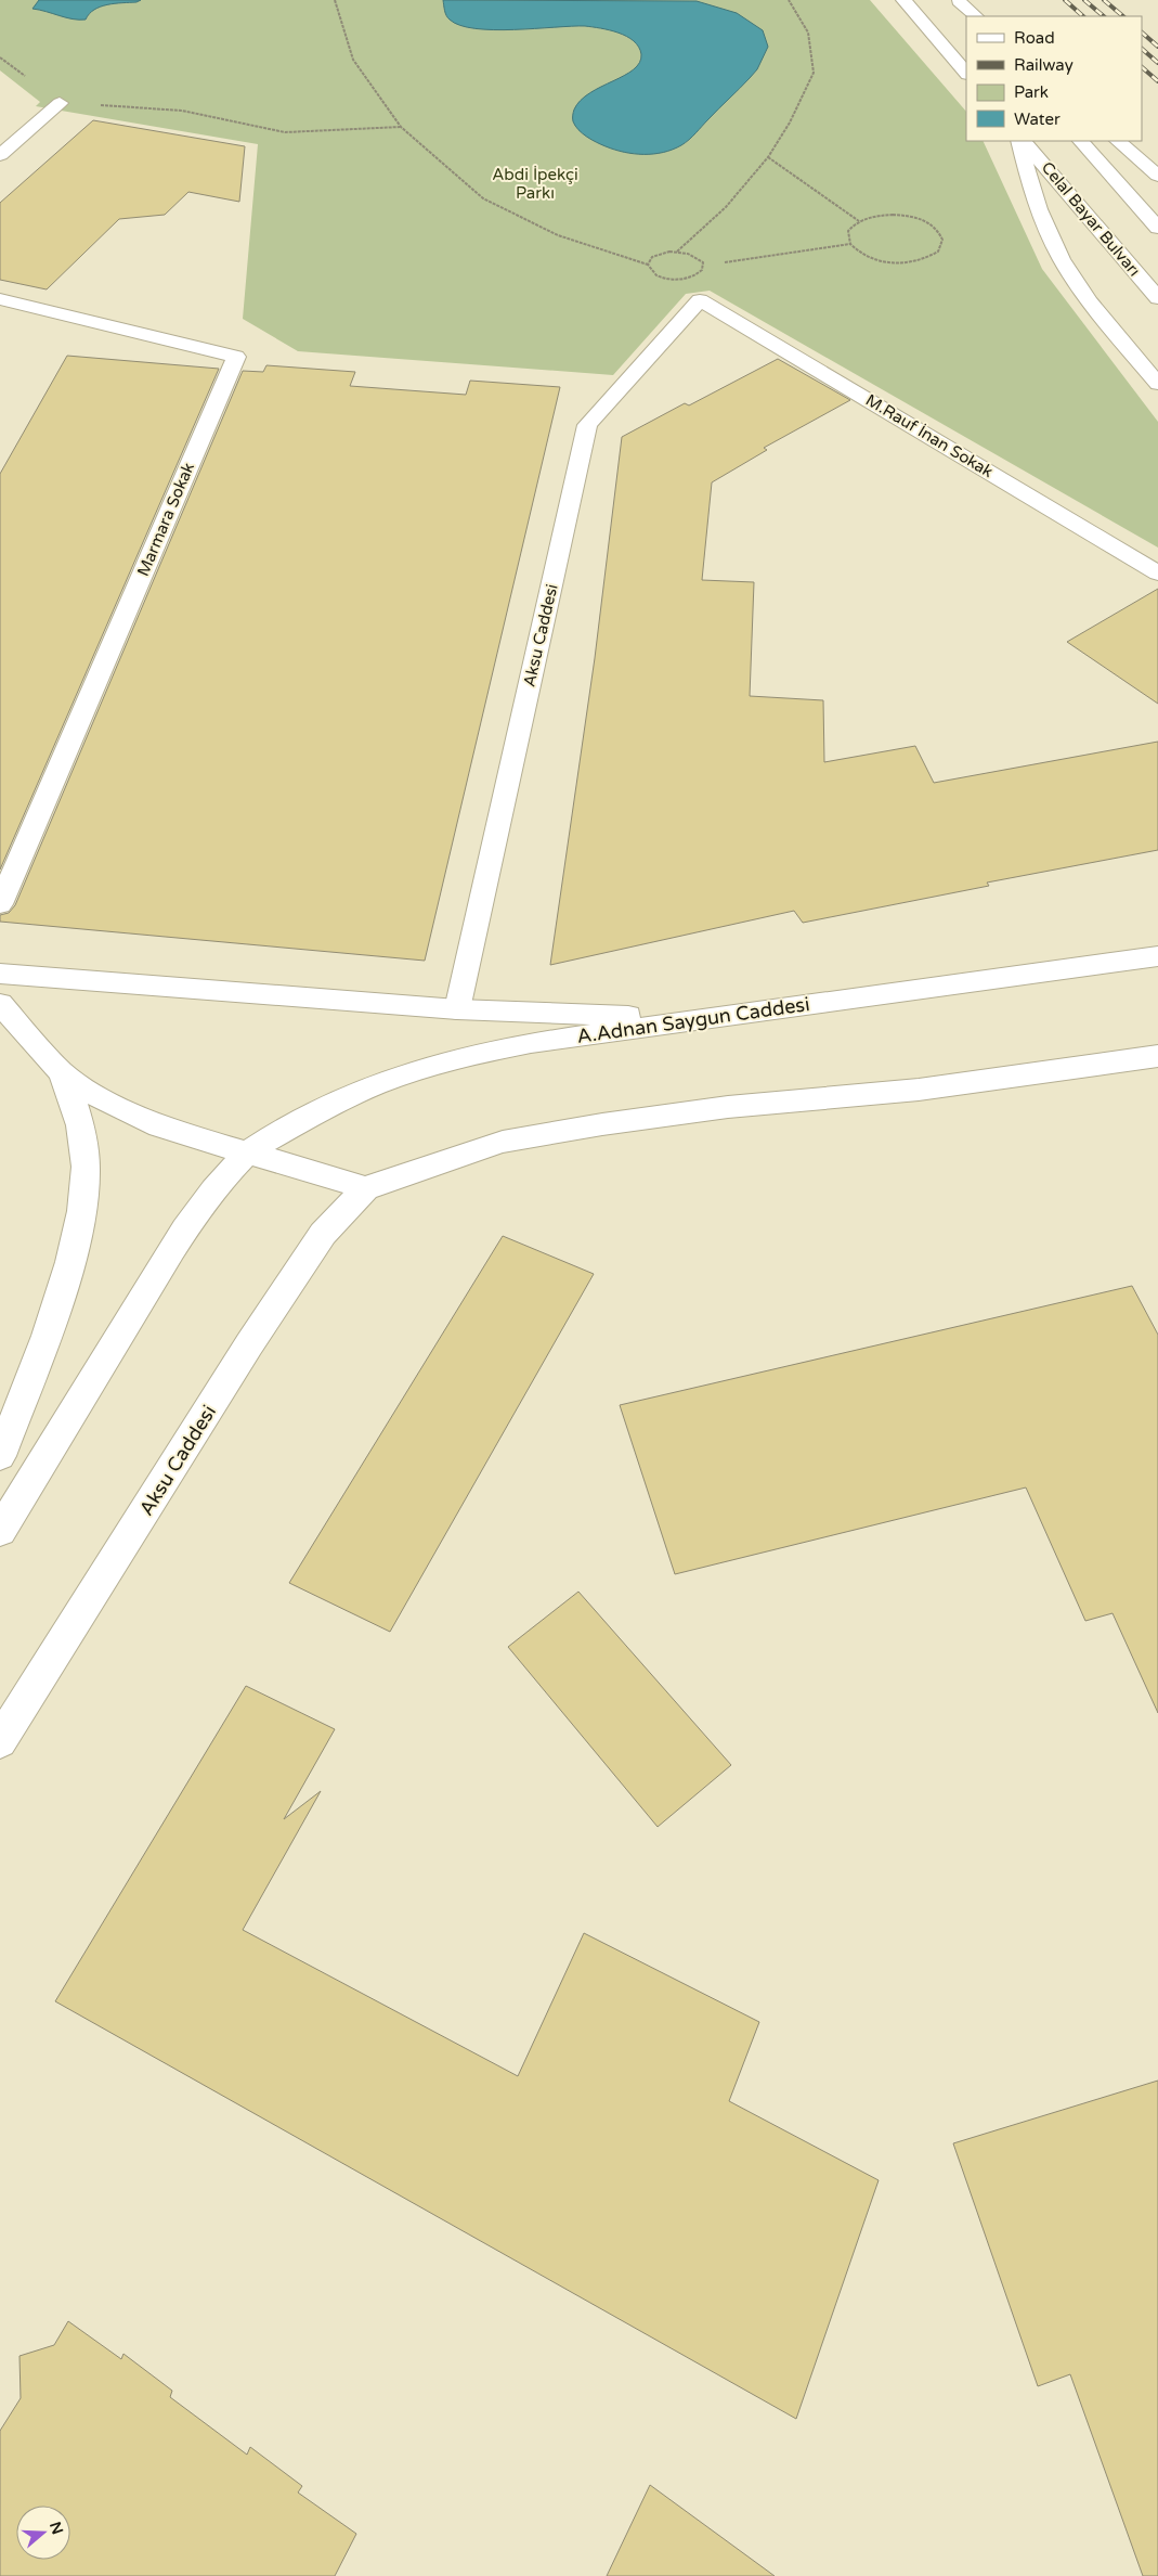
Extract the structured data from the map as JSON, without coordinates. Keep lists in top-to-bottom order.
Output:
{
  "streets": {
    "main road": [
      "Celal Bayar Bulvarı",
      "M.Rauf İnan Sokak",
      "Marmara Sokak",
      "Aksu Caddesi",
      "A.Adnan Saygun Caddesi"
    ]
  },
  "crossings": [
    ["M.Rauf İnan Sokak", "Aksu Caddesi"]
  ],
  "parks": ["Abdi İpekçi Parkı"],
  "legend": [
    "Road",
    "Railway",
    "Park",
    "Water"
  ],
  "north": "right"
}
